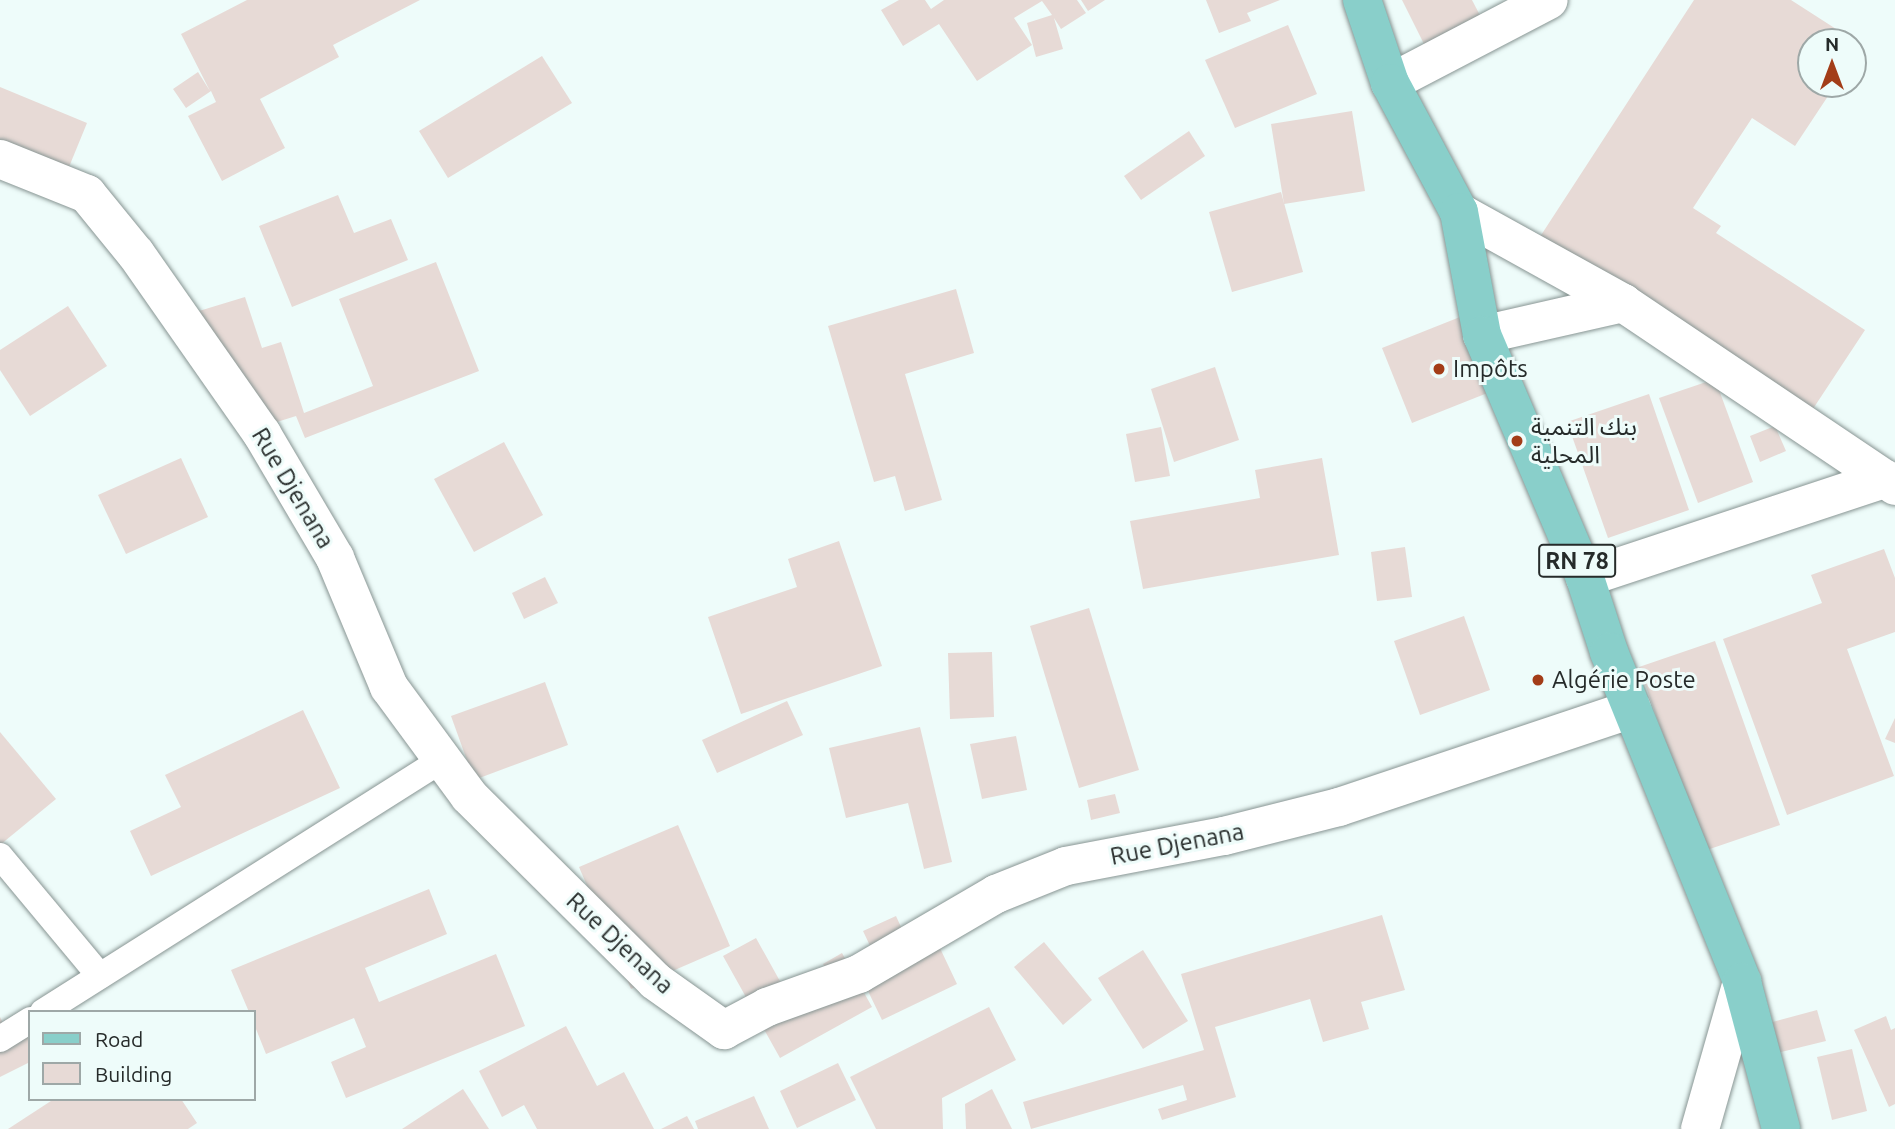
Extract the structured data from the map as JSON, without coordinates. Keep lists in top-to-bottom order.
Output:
{
  "streets": {
    "main road": ["RN 78"],
    "street": ["Rue Djenana"]
  },
  "crossings": [
    ["Rue Djenana", "RN 78"]
  ],
  "places": ["Impôts", "بنك التنمية المحلية", "Algérie Poste"],
  "legend": ["Road", "Building"],
  "north": "top"
}
